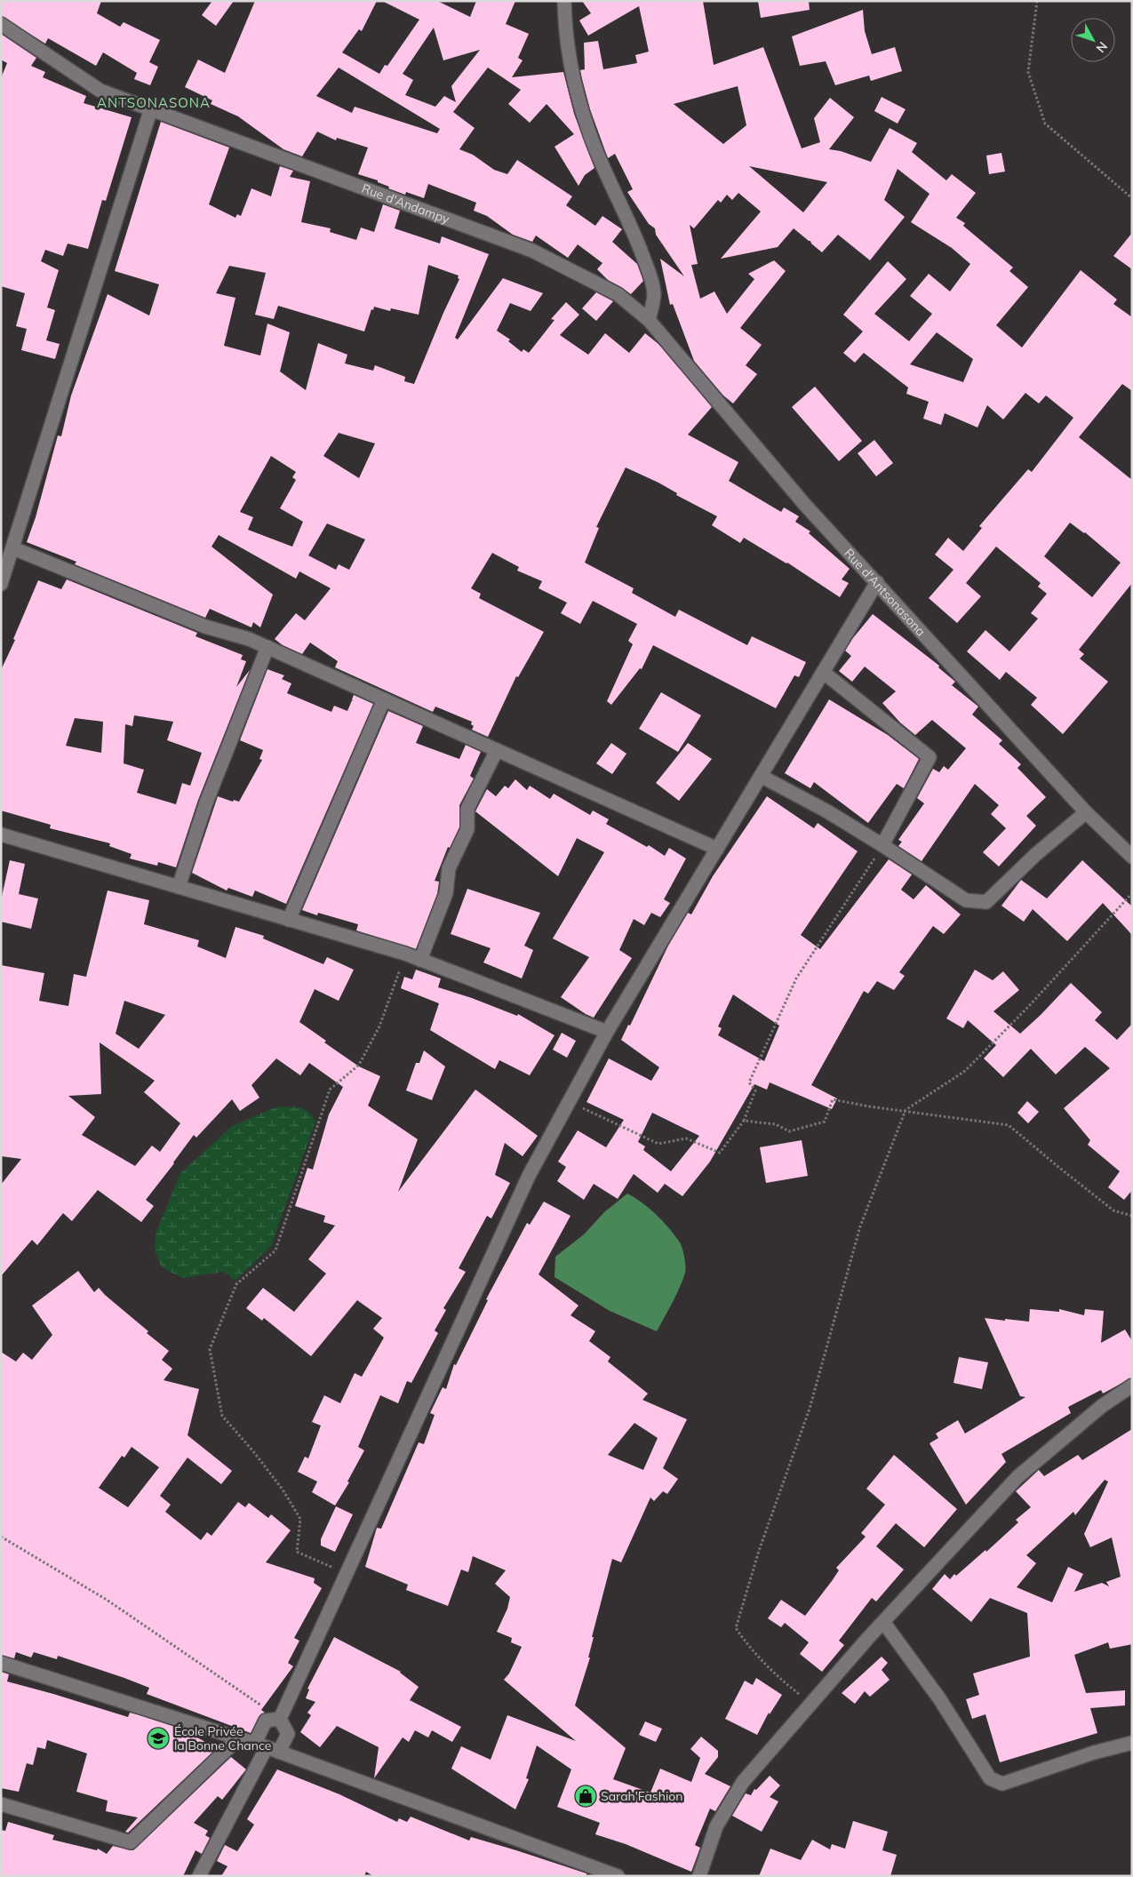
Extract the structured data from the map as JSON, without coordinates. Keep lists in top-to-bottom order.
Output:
{
  "streets": {
    "street": ["Rue d'Andampy", "Rue d'Antsonasona"]
  },
  "crossings": [
    ["Rue d'Andampy", "Rue d'Antsonasona"]
  ],
  "districts": ["ANTSONASONA"],
  "places": {
    "school or university": ["École Privée la Bonne Chance"],
    "shop": ["Sarah'Fashion"]
  },
  "north": "bottom right"
}
